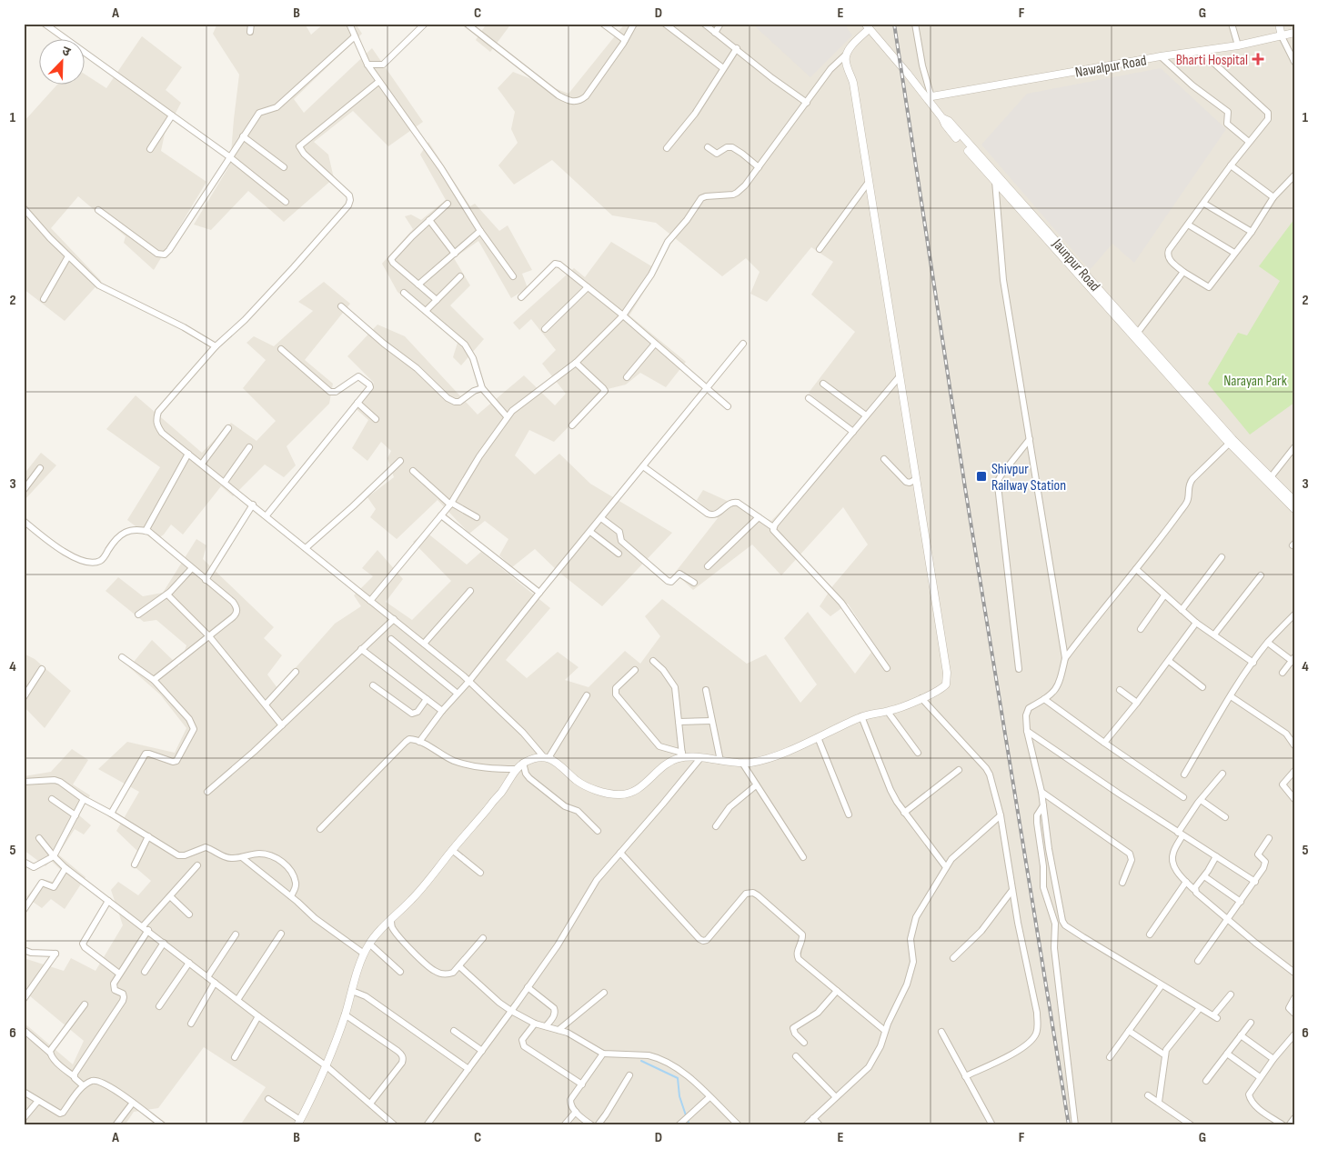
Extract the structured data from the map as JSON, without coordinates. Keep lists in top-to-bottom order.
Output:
{
  "streets": {
    "street": ["Nawalpur Road", "Jaunpur Road"]
  },
  "crossings": [
    ["Nawalpur Road", "Jaunpur Road"]
  ],
  "parks": ["Narayan Park"],
  "places": {
    "health": ["Bharti Hospital"],
    "transit": ["Shivpur Railway Station"]
  },
  "north": "top right",
  "grid": {
    "columns": [
      "A",
      "B",
      "C",
      "D",
      "E",
      "F",
      "G"
    ],
    "rows": [
      "1",
      "2",
      "3",
      "4",
      "5",
      "6"
    ]
  }
}
